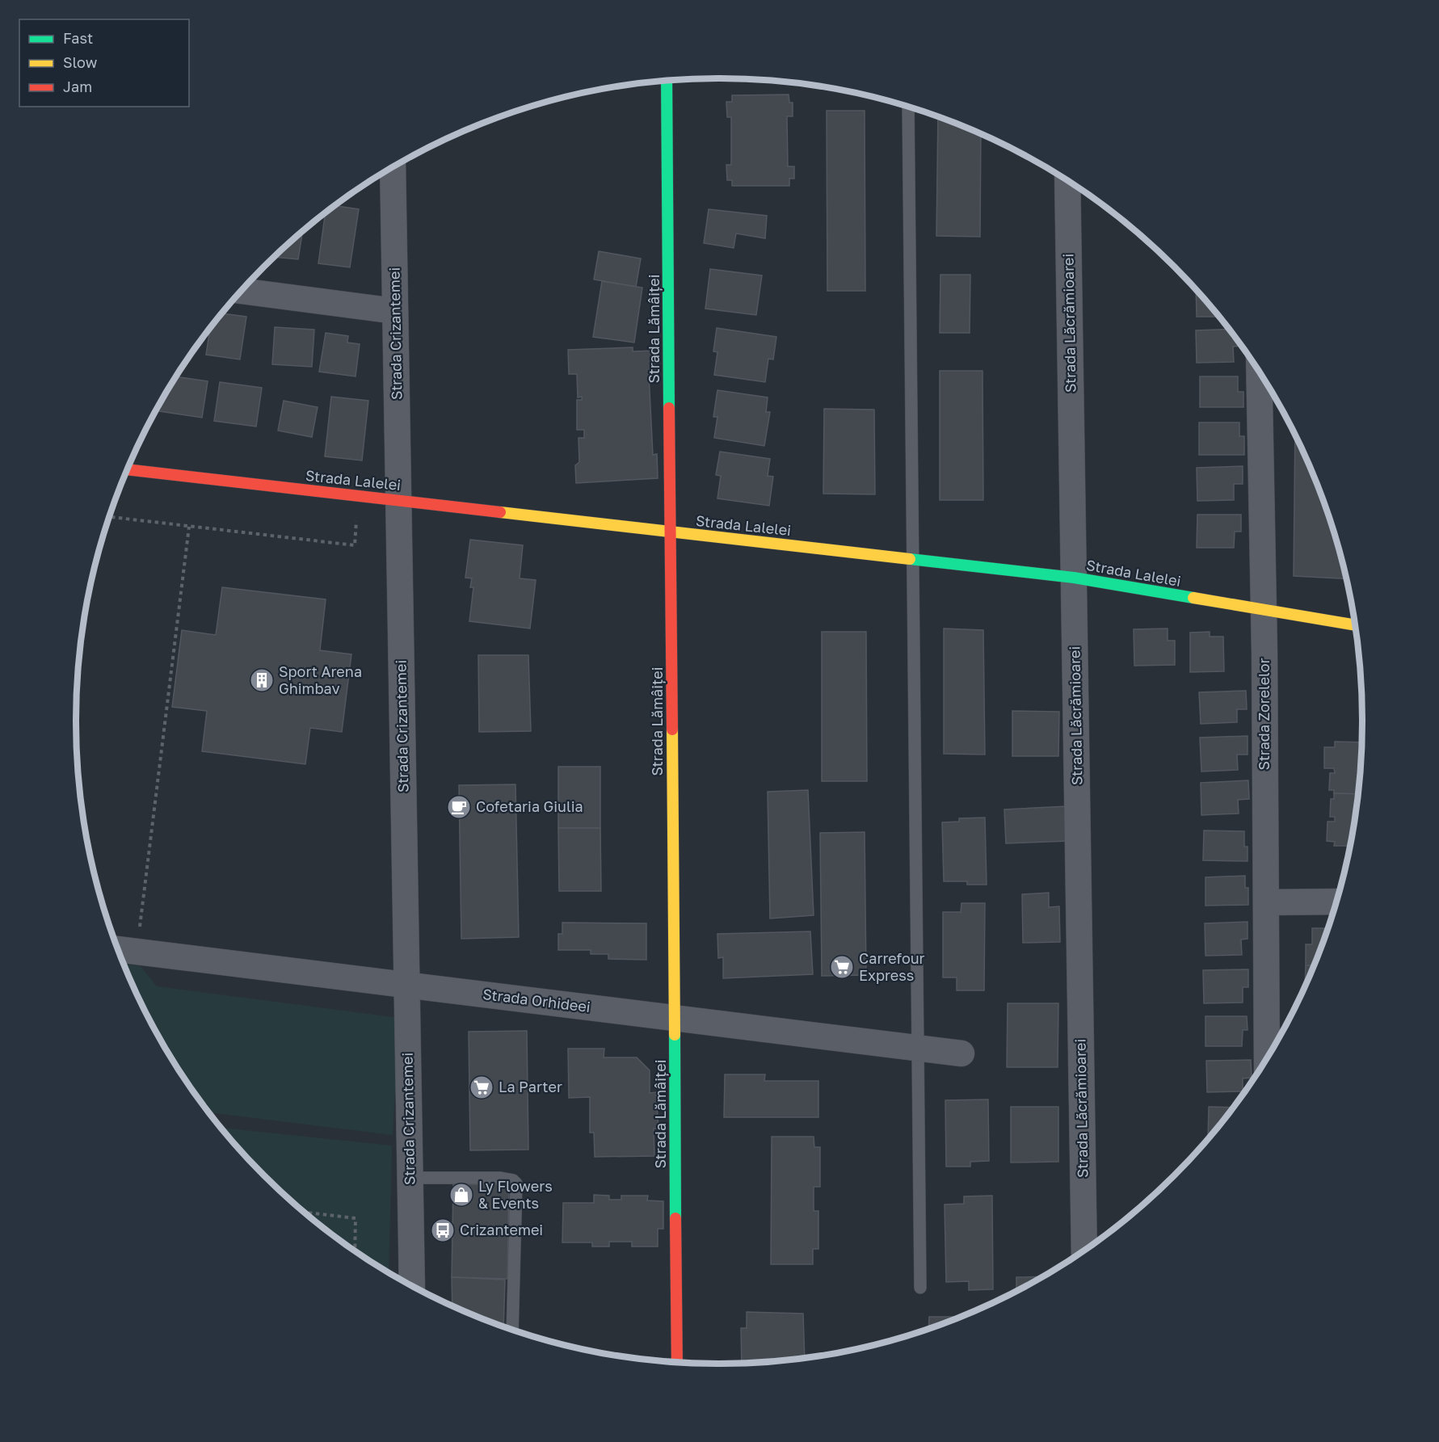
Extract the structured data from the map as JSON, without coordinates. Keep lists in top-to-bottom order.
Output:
{
  "streets": {
    "street": [
      "Strada Lăcrămioarei",
      "Strada Lămâiței",
      "Strada Crizantemei",
      "Strada Lalelei",
      "Strada Zorelelor",
      "Strada Orhideei"
    ]
  },
  "crossings": [
    ["Strada Lăcrămioarei", "Strada Lalelei"],
    ["Strada Lămâiței", "Strada Lalelei"],
    ["Strada Lămâiței", "Strada Orhideei"],
    ["Strada Crizantemei", "Strada Lalelei"],
    ["Strada Crizantemei", "Strada Orhideei"],
    ["Strada Lalelei", "Strada Zorelelor"]
  ],
  "places": {
    "building": ["Sport Arena Ghimbav"],
    "cafe": ["Cofetaria Giulia"],
    "supermarket": ["Carrefour Express", "La Parter"],
    "shop": ["Ly Flowers & Events"],
    "bus stop": ["Crizantemei"]
  },
  "legend": ["Fast", "Slow", "Jam"]
}
